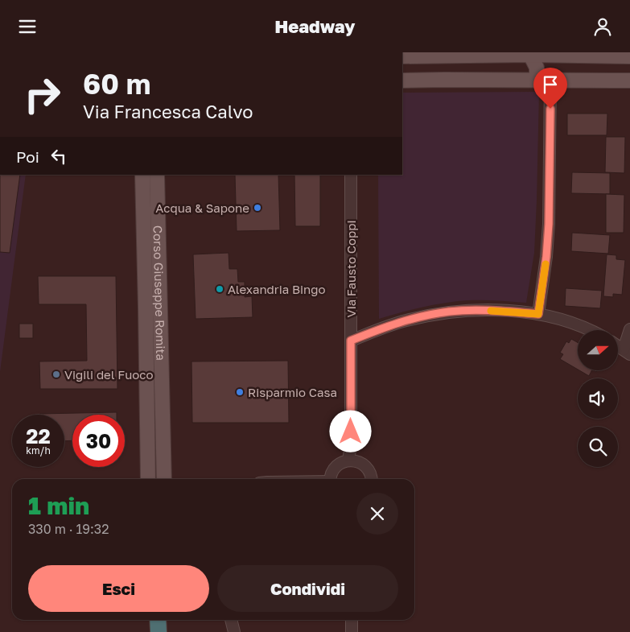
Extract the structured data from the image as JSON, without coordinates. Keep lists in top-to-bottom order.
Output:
{
  "streets": {
    "main road": ["Corso Giuseppe Romita"],
    "street": ["Via Fausto Coppi"]
  },
  "places": [
    "Acqua & Sapone",
    "Alexandria Bingo",
    "Vigili del Fuoco",
    "Risparmio Casa"
  ],
  "north": "right",
  "page": {
    "header": "Headway",
    "turn": ["60 m", "Via Francesca Calvo"],
    "then": "Poi",
    "speed": "22 km/h",
    "limit": "30",
    "heading": ["1 min", "330 m · 19:32"],
    "buttons": ["Esci", "Condividi"]
  }
}
